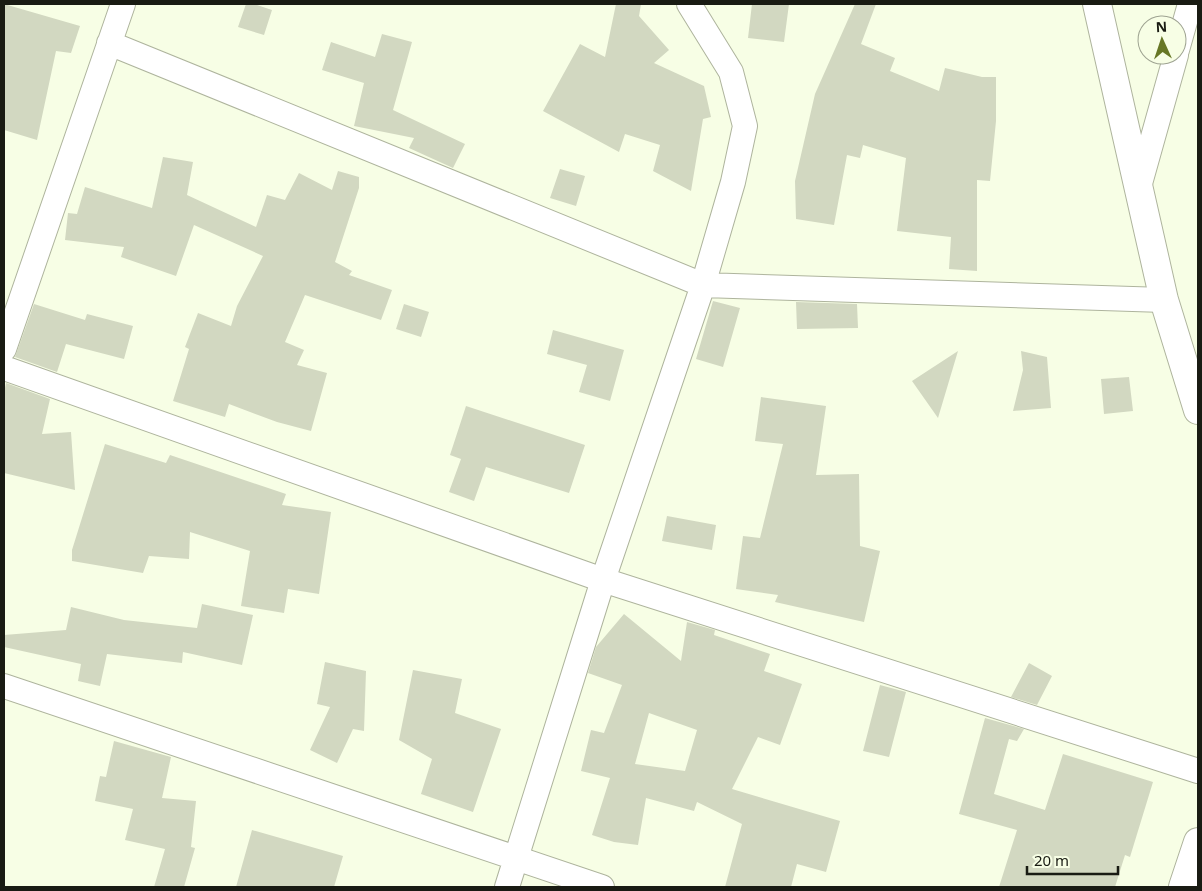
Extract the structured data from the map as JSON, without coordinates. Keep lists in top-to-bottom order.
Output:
{
  "scale_bar": "20 m",
  "north": "top"
}
